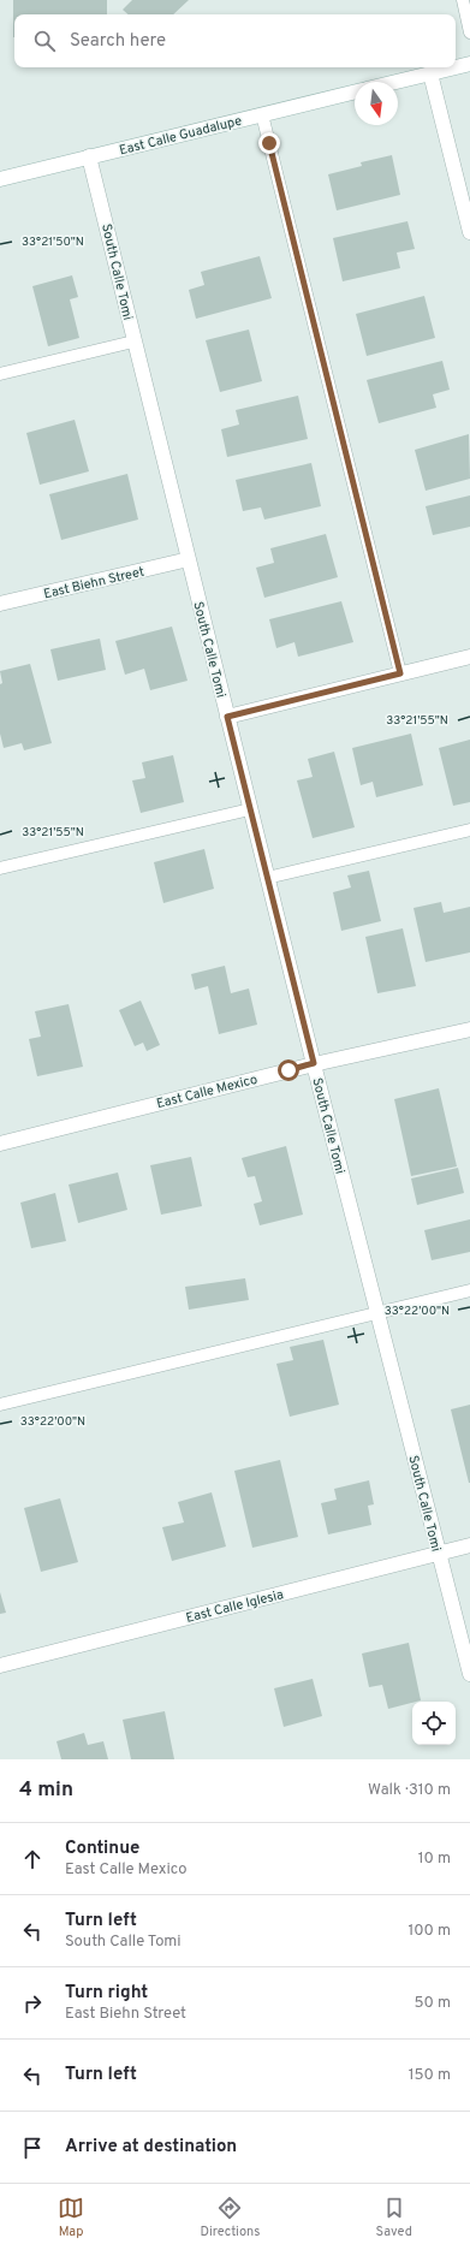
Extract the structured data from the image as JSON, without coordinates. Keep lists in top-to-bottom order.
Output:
{
  "streets": {
    "street": [
      "East Calle Guadalupe",
      "South Calle Tomi",
      "East Biehn Street",
      "East Calle Mexico",
      "East Calle Iglesia"
    ]
  },
  "crossings": [
    ["East Calle Guadalupe", "South Calle Tomi"],
    ["South Calle Tomi", "East Biehn Street"],
    ["South Calle Tomi", "East Calle Mexico"],
    ["South Calle Tomi", "East Calle Iglesia"]
  ],
  "north": "bottom",
  "page": {
    "search": "Search here",
    "heading": ["4 min", "Walk · 310 m"],
    "list": [
      ["Continue", "East Calle Mexico", "10 m"],
      ["Turn left", "South Calle Tomi", "100 m"],
      ["Turn right", "East Biehn Street", "50 m"],
      ["Turn left", "150 m"],
      "Arrive at destination"
    ],
    "nav": ["Map", "Directions", "Saved"]
  },
  "coordinates": ["33°21'50\"N", "33°21'55\"N", "33°22'00\"N"]
}
